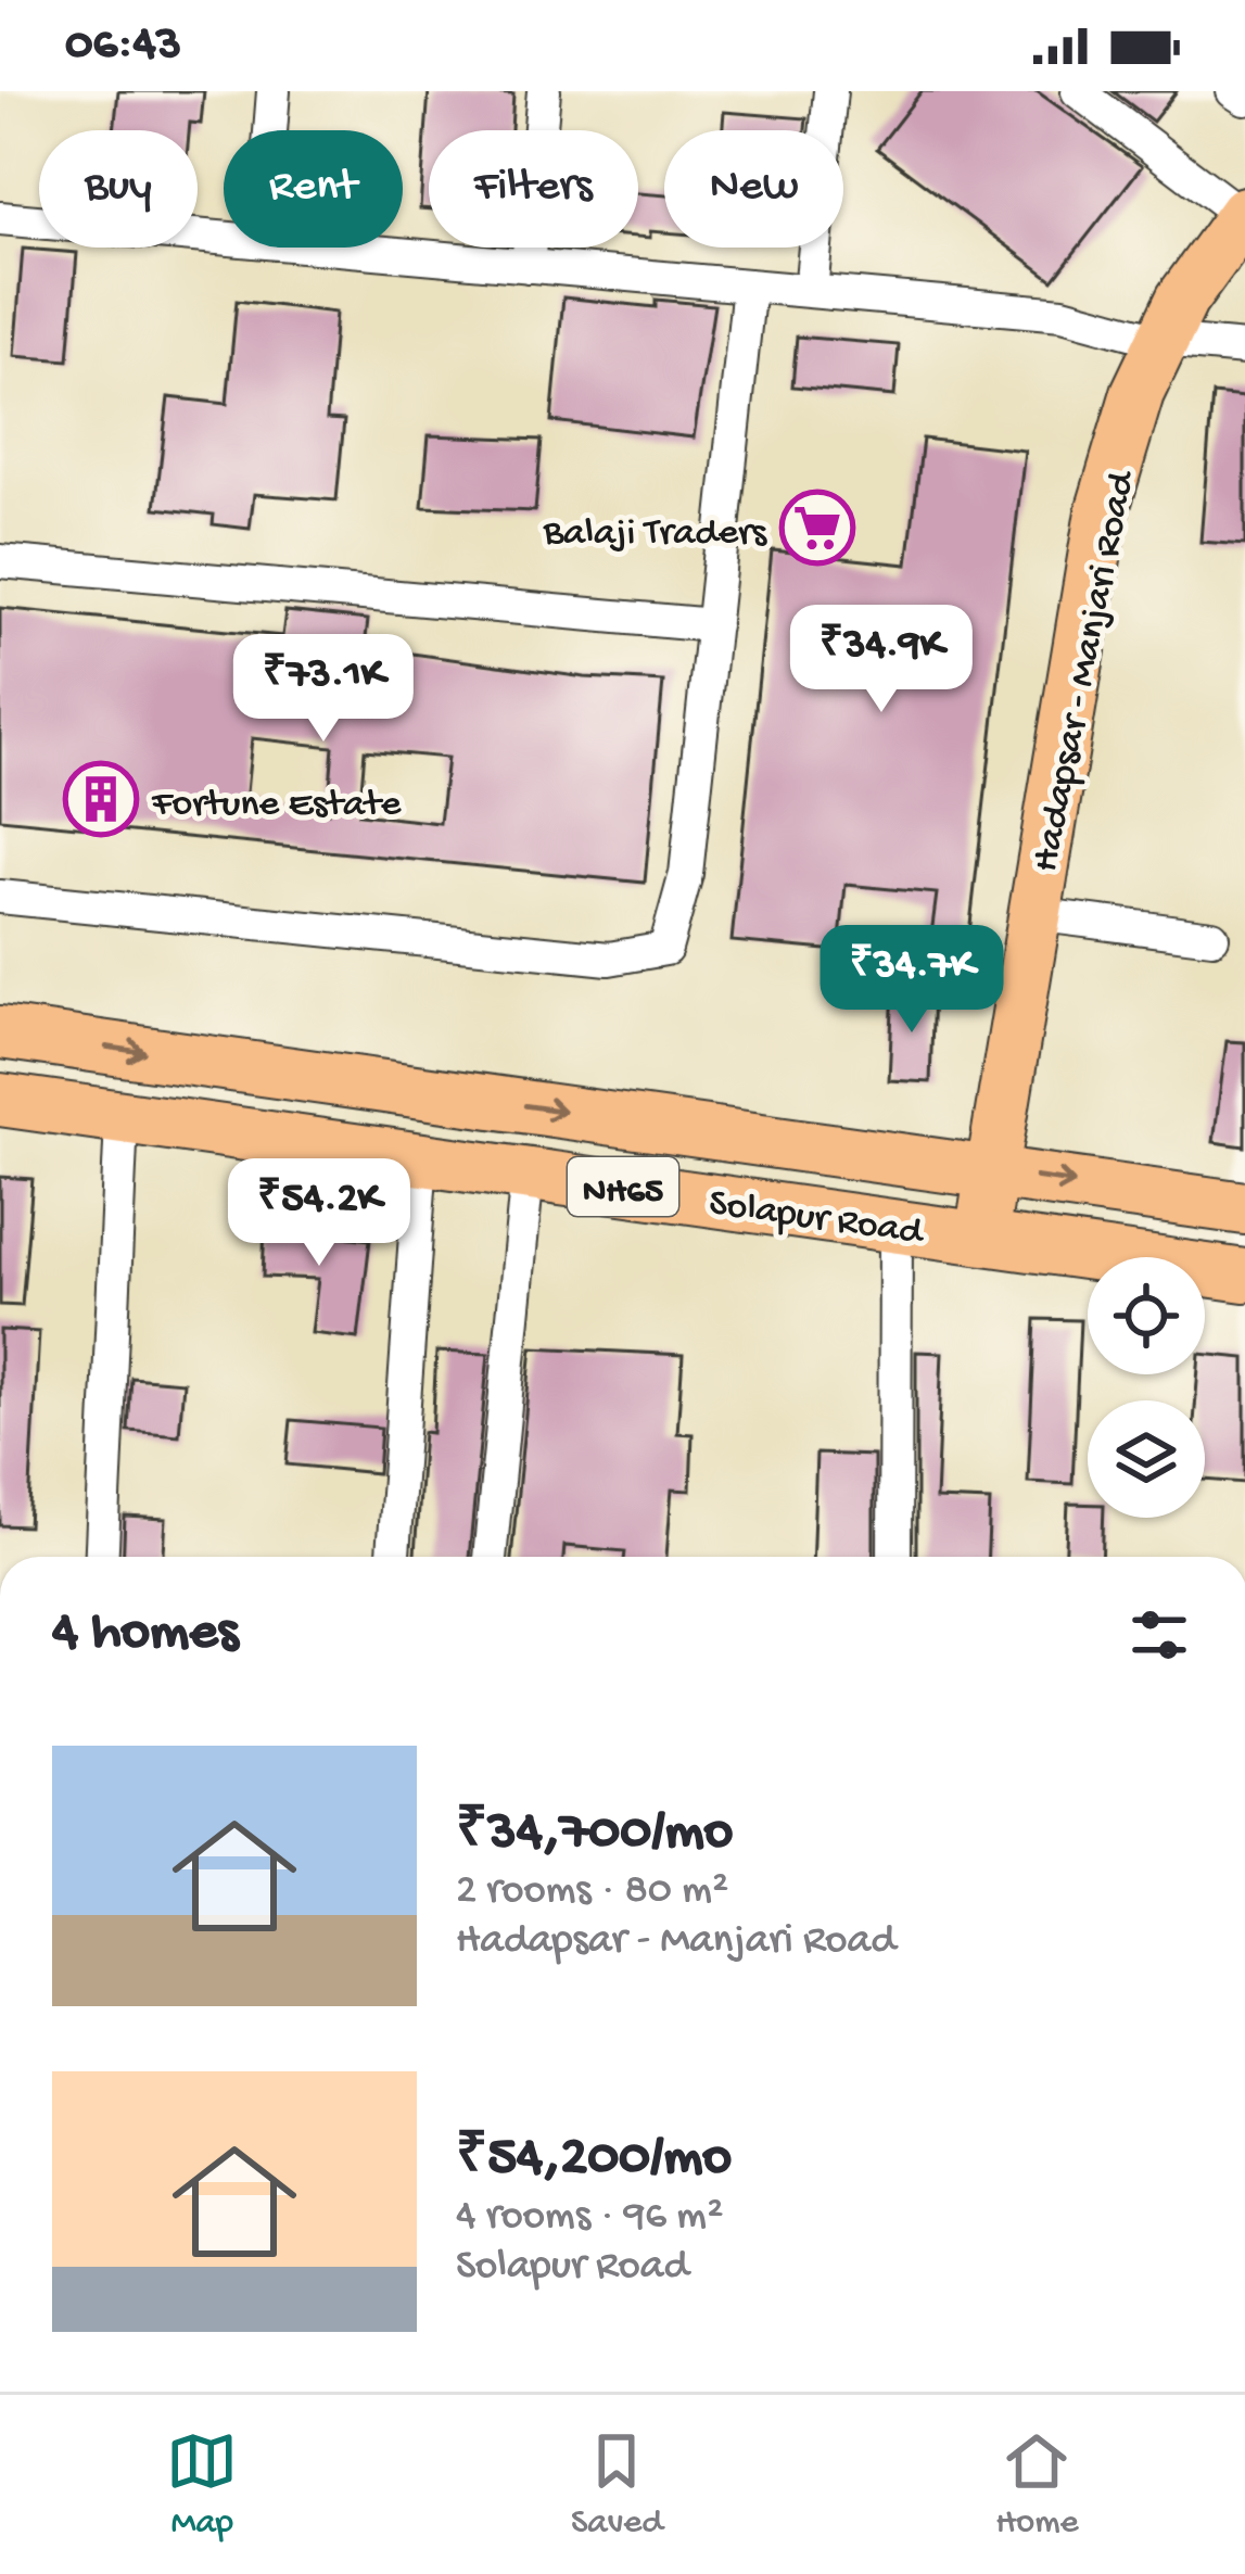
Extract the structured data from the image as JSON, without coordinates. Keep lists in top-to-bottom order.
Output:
{
  "streets": {
    "main road": ["Hadapsar - Manjari Road", "NH65", "Solapur Road"]
  },
  "crossings": [
    ["Hadapsar - Manjari Road", "Solapur Road"]
  ],
  "places": {
    "supermarket": ["Balaji Traders"],
    "building": ["Fortune Estate"]
  },
  "page": {
    "status": "06:43",
    "chip": [
      "Buy",
      "Rent",
      "Filters",
      "New"
    ],
    "price": [
      "₹34.9K",
      "₹73.1K",
      "₹34.7K",
      "₹54.2K"
    ],
    "heading": "4 homes",
    "list": [
      {
        "name": "₹34,700/mo",
        "note": "2 rooms · 80 m² · Hadapsar - Manjari Road"
      },
      {
        "name": "₹54,200/mo",
        "note": "4 rooms · 96 m² · Solapur Road"
      }
    ],
    "tabs": ["Map", "Saved", "Home"]
  }
}
